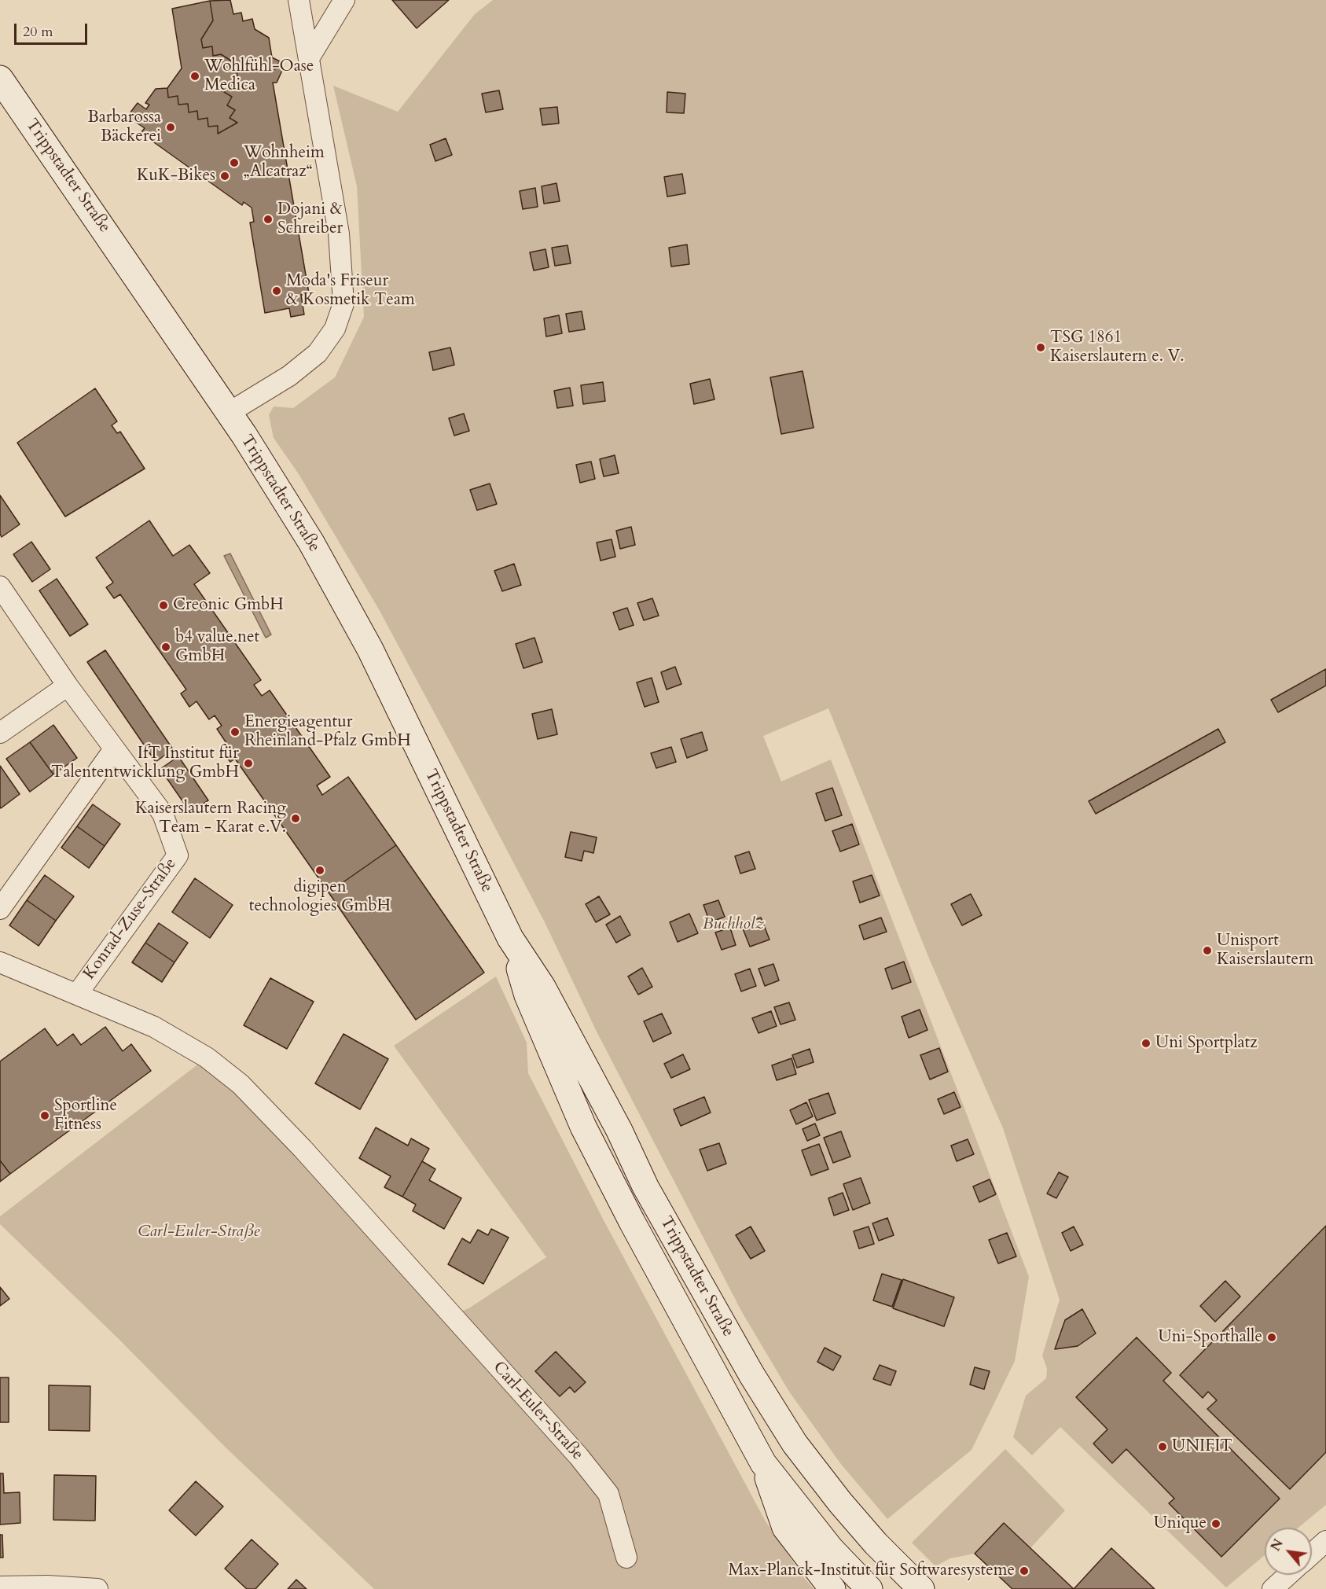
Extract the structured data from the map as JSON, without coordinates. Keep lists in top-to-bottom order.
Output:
{
  "streets": {
    "main road": ["Trippstadter Straße"],
    "street": ["Konrad-Zuse-Straße", "Carl-Euler-Straße"]
  },
  "crossings": [
    ["Konrad-Zuse-Straße", "Carl-Euler-Straße"]
  ],
  "parks": ["Buchholz", "Carl-Euler-Straße"],
  "places": [
    "Wohlfühl-Oase Medica",
    "Barbarossa Bäckerei",
    "Wohnheim „Alcatraz“",
    "KuK-Bikes",
    "Dojani & Schreiber",
    "Moda's Friseur & Kosmetik Team",
    "TSG 1861 Kaiserslautern e. V.",
    "Creonic GmbH",
    "b4 value.net GmbH",
    "Energieagentur Rheinland-Pfalz GmbH",
    "IfT Institut für Talententwicklung GmbH",
    "Kaiserslautern Racing Team - Karat e.V.",
    "digipen technologies GmbH",
    "Unisport Kaiserslautern",
    "Uni Sportplatz",
    "Sportline Fitness",
    "Uni-Sporthalle",
    "UNIFIT",
    "Unique",
    "Max-Planck-Institut für Softwaresysteme"
  ],
  "scale_bar": "20 m",
  "north": "top left"
}
